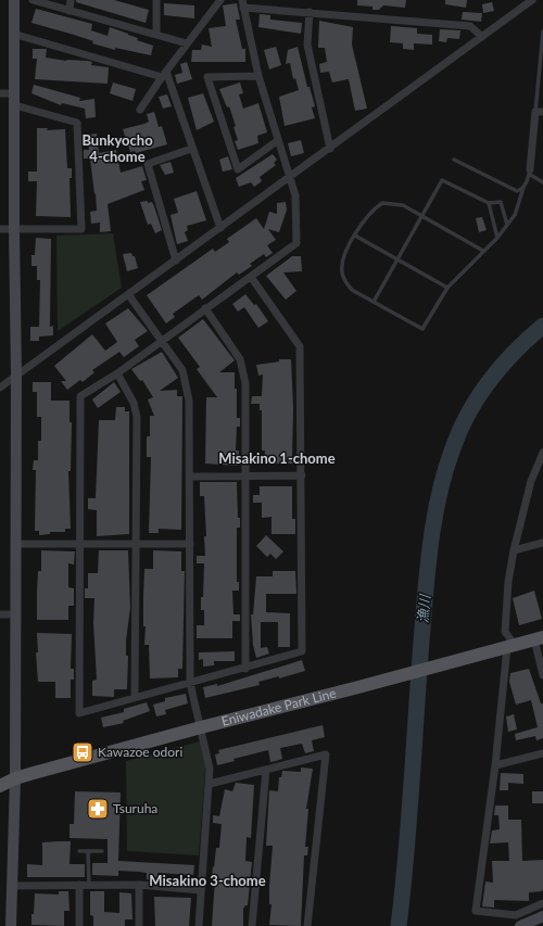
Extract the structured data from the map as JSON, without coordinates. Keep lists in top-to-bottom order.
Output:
{
  "streets": {
    "main road": ["Eniwadake Park Line"]
  },
  "districts": ["Bunkyocho 4-chome", "Misakino 1-chome", "Misakino 3-chome"],
  "water": ["漁川"],
  "places": {
    "bus stop": ["Kawazoe odori"],
    "pharmacy": ["Tsuruha"]
  }
}
